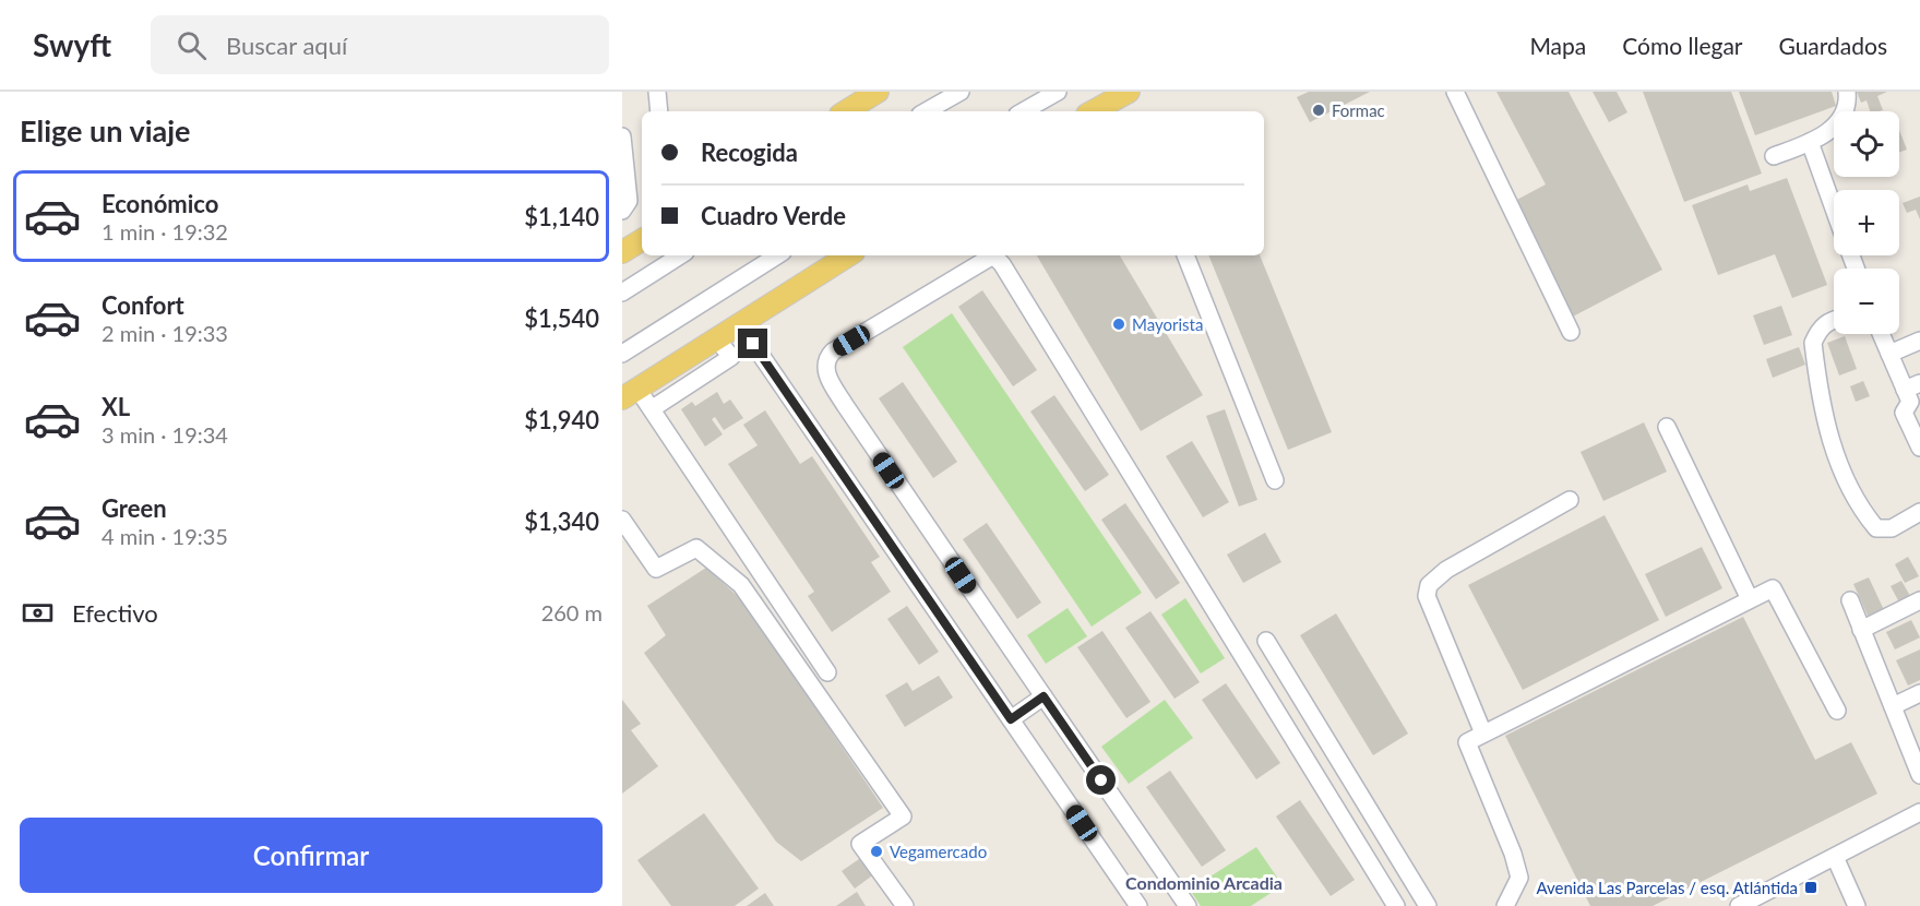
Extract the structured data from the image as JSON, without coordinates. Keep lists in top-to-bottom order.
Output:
{
  "districts": ["Condominio Arcadia"],
  "places": {
    "other": ["Formac", "Mayorista", "Vegamercado"],
    "transit": ["Avenida Las Parcelas / esq. Atlántida"]
  },
  "page": {
    "header": "Swyft",
    "search": "Buscar aquí",
    "nav": ["Mapa", "Cómo llegar", "Guardados"],
    "heading": "Elige un viaje",
    "map_buttons": ["+", "−"],
    "banner": ["Recogida", "Cuadro Verde"],
    "list": [
      {
        "name": "Económico",
        "note": "1 min · 19:32",
        "value": "$1,140"
      },
      {
        "name": "Confort",
        "note": "2 min · 19:33",
        "value": "$1,540"
      },
      {
        "name": "XL",
        "note": "3 min · 19:34",
        "value": "$1,940"
      },
      {
        "name": "Green",
        "note": "4 min · 19:35",
        "value": "$1,340"
      }
    ],
    "pay": ["Efectivo", "260 m"],
    "buttons": "Confirmar"
  }
}
